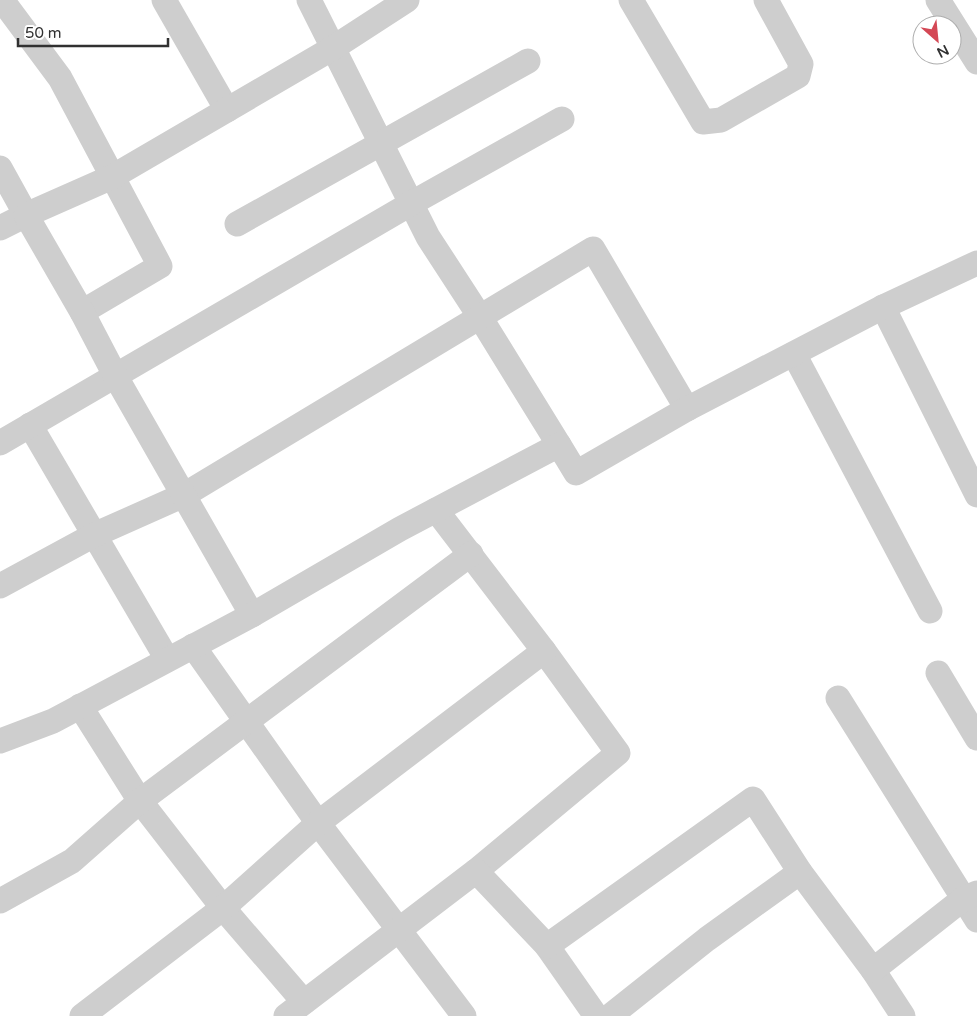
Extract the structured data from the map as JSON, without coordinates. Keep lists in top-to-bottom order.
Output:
{
  "scale_bar": "50 m",
  "north": "bottom right"
}
